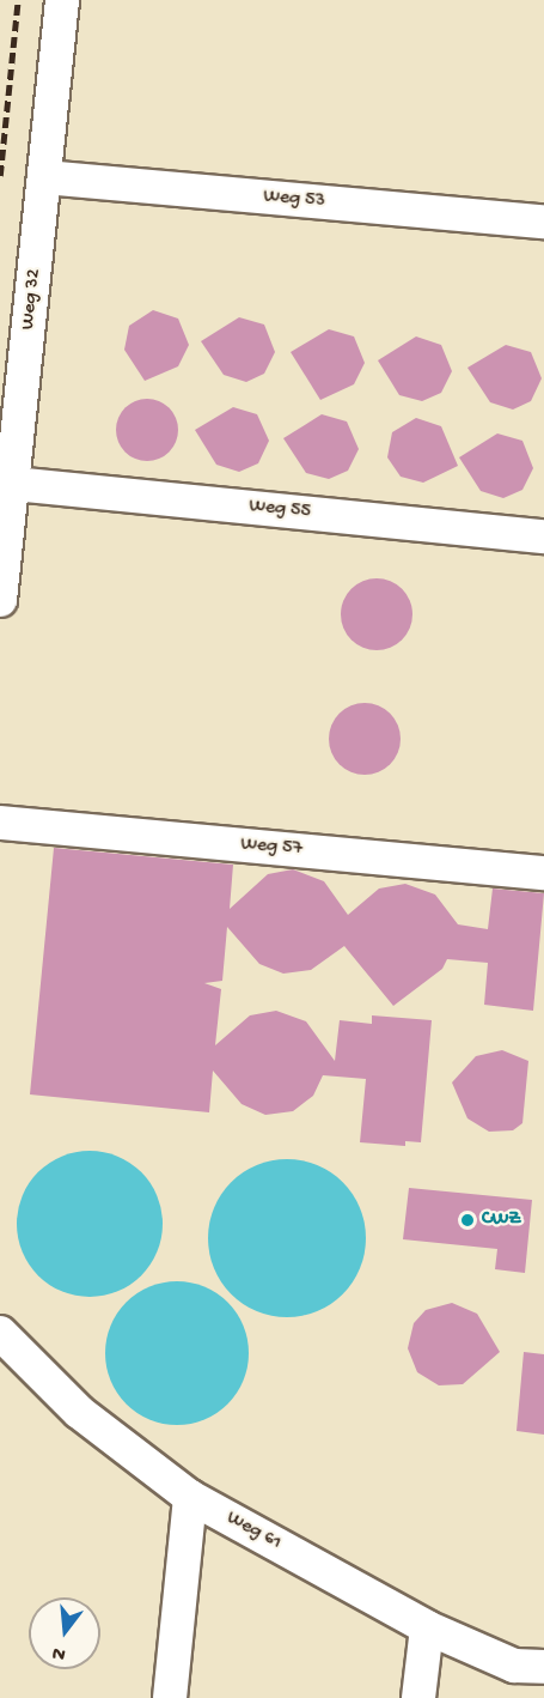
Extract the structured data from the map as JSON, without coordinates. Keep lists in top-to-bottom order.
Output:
{
  "streets": {
    "lane": [
      "Weg 53",
      "Weg 32",
      "Weg 55",
      "Weg 57",
      "Weg 61"
    ]
  },
  "crossings": [
    ["Weg 53", "Weg 32"],
    ["Weg 32", "Weg 55"]
  ],
  "places": ["CWZ"],
  "north": "bottom"
}
